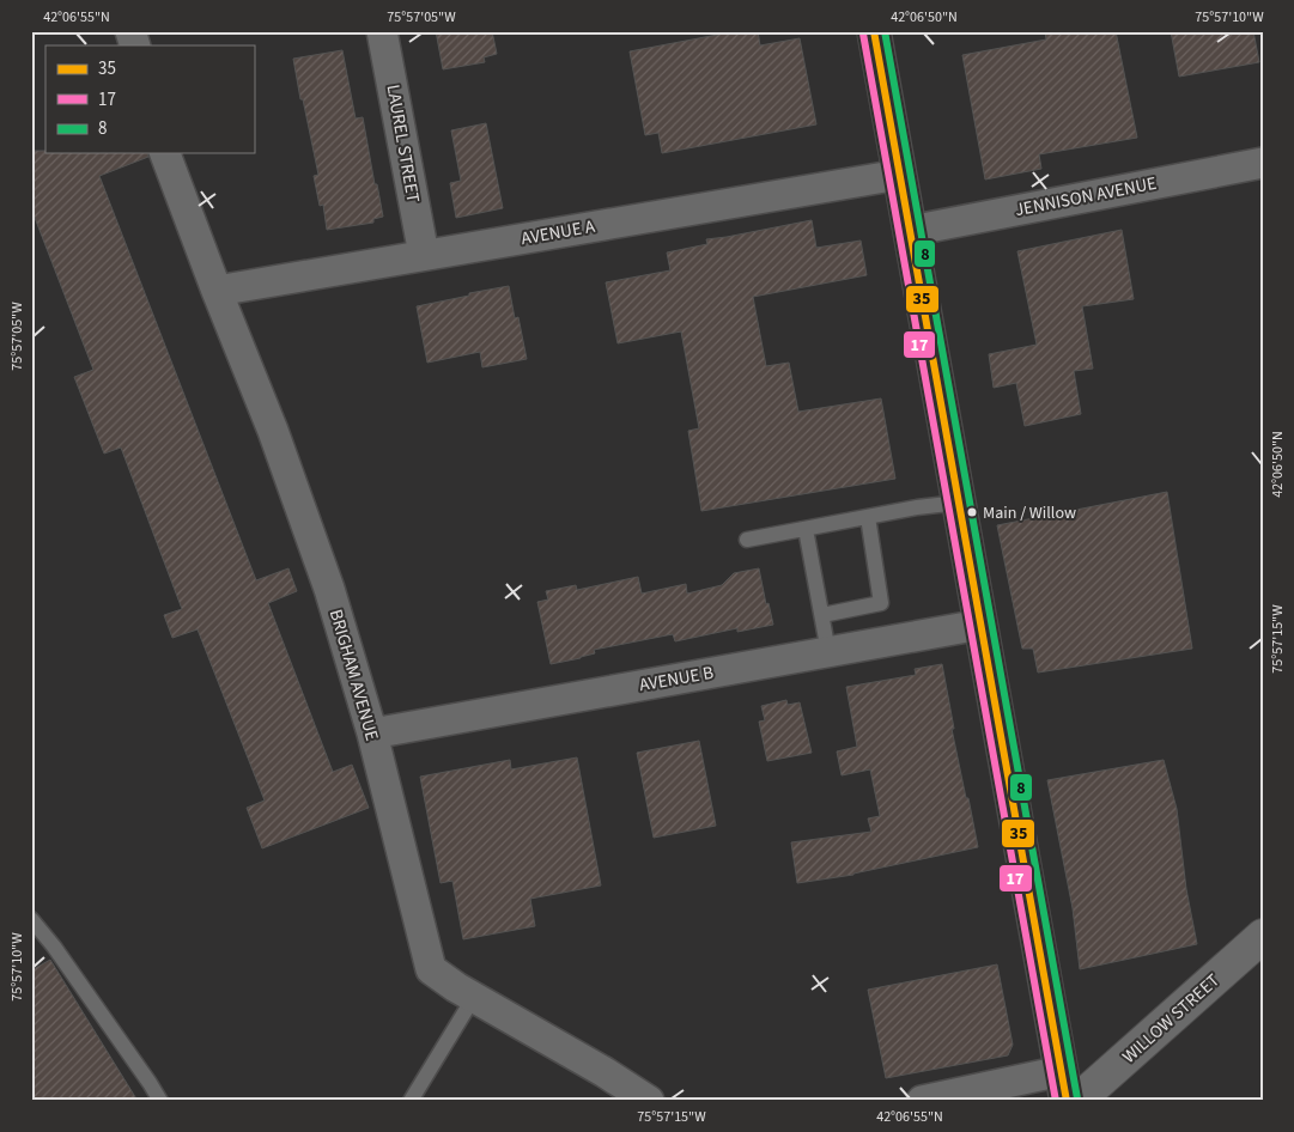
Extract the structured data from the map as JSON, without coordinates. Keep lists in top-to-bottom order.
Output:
{
  "streets": {
    "street": [
      "LAUREL STREET",
      "JENNISON AVENUE",
      "AVENUE A",
      "BRIGHAM AVENUE",
      "AVENUE B",
      "WILLOW STREET"
    ]
  },
  "crossings": [
    ["LAUREL STREET", "AVENUE A"],
    ["AVENUE A", "BRIGHAM AVENUE"],
    ["BRIGHAM AVENUE", "AVENUE B"]
  ],
  "places": ["Main / Willow"],
  "lines": ["transit line 35", "transit line 8", "transit line 17"],
  "legend": ["35", "17", "8"],
  "coordinates": [
    "42°06'55\"N",
    "75°57'05\"W",
    "42°06'50\"N",
    "75°57'10\"W",
    "75°57'15\"W"
  ]
}
